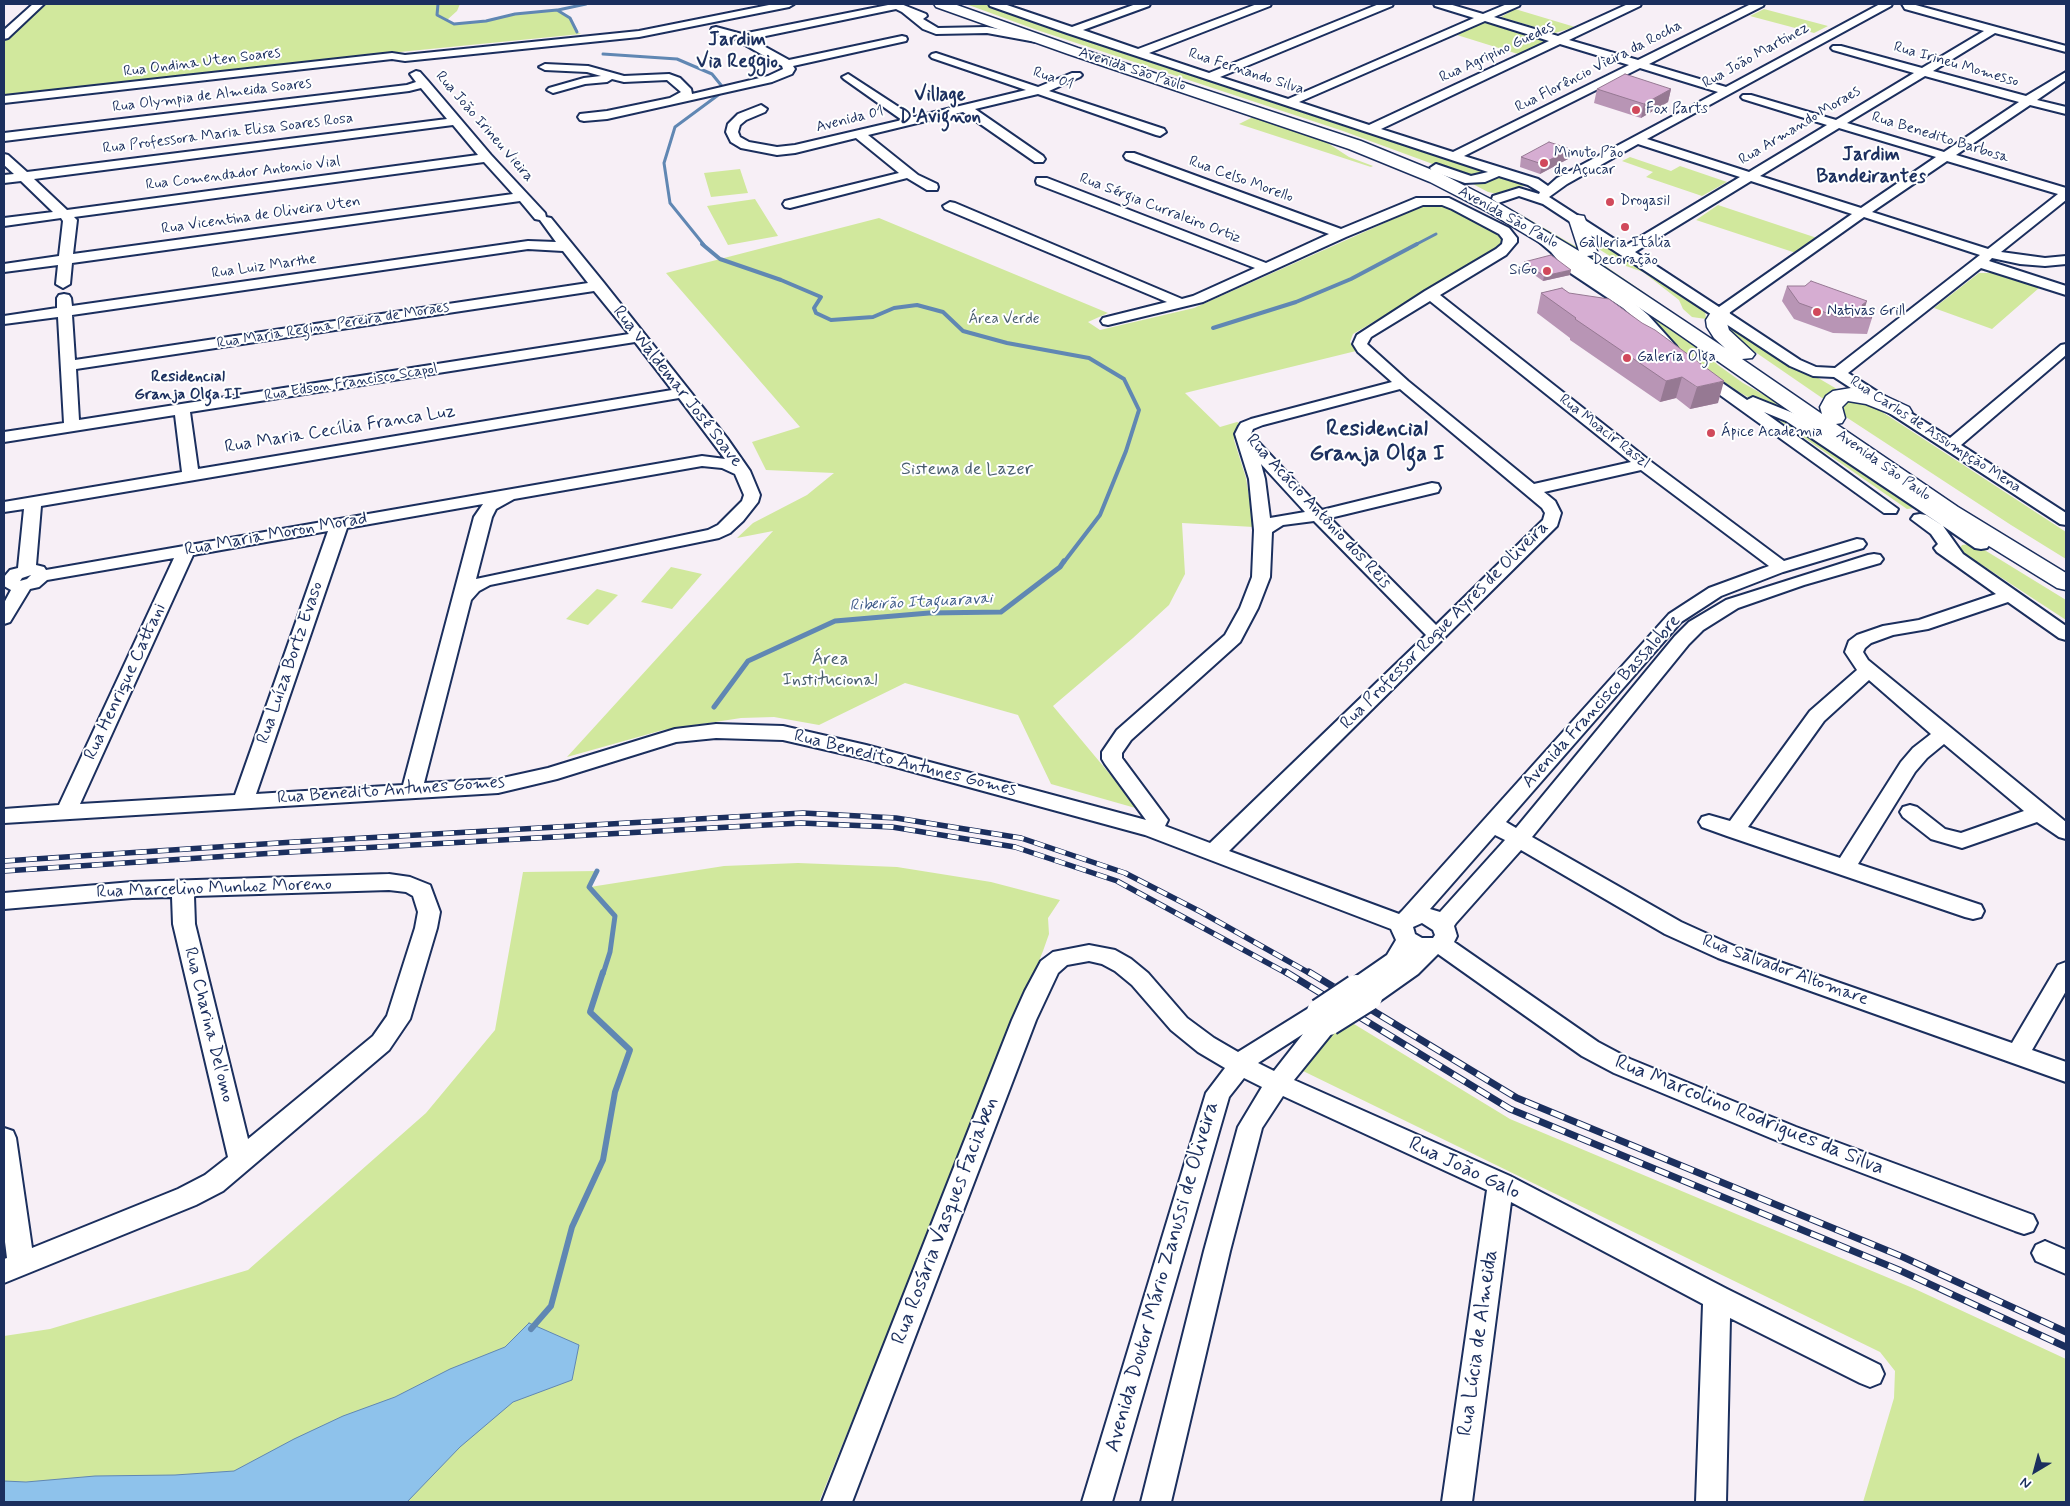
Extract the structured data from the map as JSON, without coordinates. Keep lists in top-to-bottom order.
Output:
{
  "streets": {
    "main road": ["Avenida São Paulo"],
    "street": [
      "Rua Agripino Guedes",
      "Rua João Martinez",
      "Rua Ondina Uten Soares",
      "Rua Irineu Momesso",
      "Rua Florêncio Vieira da Rocha",
      "Rua Fernando Silva",
      "Rua 01",
      "Rua Olympia de Almeida Soares",
      "Avenida 01",
      "Rua Armando Moraes",
      "Rua João Irineu Vieira",
      "Rua Professora Maria Elisa Soares Rosa",
      "Rua Benedito Barbosa",
      "Rua Comendador Antonio Vial",
      "Rua Celso Morello",
      "Rua Sérgia Curraleiro Ortiz",
      "Rua Vicentina de Oliveira Uten",
      "Rua Luiz Marthe",
      "Rua Maria Regina Pereira de Moraes",
      "Rua Edson Francisco Scapol",
      "Rua Waldemar José Soave",
      "Rua Maria Cecília Franca Luz",
      "Rua Moacir Raszl",
      "Rua Carlos de Assumpção Mena",
      "Rua Acácio Antônio dos Reis",
      "Rua Maria Moron Morad",
      "Rua Professor Roque Ayres de Oliveira",
      "Rua Luíza Bortz Evaso",
      "Rua Henrique Cattani",
      "Avenida Francisco Bassalobre",
      "Rua Benedito Antunes Gomes",
      "Rua Marcelino Munhoz Moreno",
      "Rua Salvador Altomare",
      "Rua Charina Del'omo",
      "Rua Marcolino Rodrigues da Silva",
      "Rua João Galo",
      "Rua Rosária Vasques Faciaben",
      "Avenida Doutor Mário Zanussi de Oliveira",
      "Rua Lúcia de Almeida"
    ]
  },
  "crossings": [
    ["Rua Agripino Guedes", "Rua Fernando Silva"],
    ["Rua João Martinez", "Rua Fernando Silva"],
    ["Rua João Martinez", "Rua Carlos de Assumpção Mena"],
    ["Rua Ondina Uten Soares", "Rua João Irineu Vieira"],
    ["Rua Irineu Momesso", "Rua Armando Moraes"],
    ["Rua Florêncio Vieira da Rocha", "Rua Fernando Silva"],
    ["Rua Fernando Silva", "Rua Carlos de Assumpção Mena"],
    ["Rua 01", "Avenida 01"],
    ["Rua Olympia de Almeida Soares", "Rua João Irineu Vieira"],
    ["Rua Armando Moraes", "Rua Benedito Barbosa"],
    ["Rua Armando Moraes", "Rua Carlos de Assumpção Mena"],
    ["Rua João Irineu Vieira", "Rua Professora Maria Elisa Soares Rosa"],
    ["Rua João Irineu Vieira", "Rua Comendador Antonio Vial"],
    ["Rua João Irineu Vieira", "Rua Vicentina de Oliveira Uten"],
    ["Rua João Irineu Vieira", "Rua Waldemar José Soave"],
    ["Rua Celso Morello", "Rua Professor Roque Ayres de Oliveira"],
    ["Rua Luiz Marthe", "Rua Waldemar José Soave"],
    ["Rua Maria Regina Pereira de Moraes", "Rua Waldemar José Soave"],
    ["Rua Edson Francisco Scapol", "Rua Waldemar José Soave"],
    ["Rua Waldemar José Soave", "Rua Maria Cecília Franca Luz"],
    ["Rua Waldemar José Soave", "Rua Maria Moron Morad"],
    ["Rua Moacir Raszl", "Rua Professor Roque Ayres de Oliveira"],
    ["Rua Moacir Raszl", "Avenida Francisco Bassalobre"],
    ["Rua Acácio Antônio dos Reis", "Rua Professor Roque Ayres de Oliveira"],
    ["Rua Maria Moron Morad", "Rua Luíza Bortz Evaso"],
    ["Rua Maria Moron Morad", "Rua Henrique Cattani"],
    ["Rua Professor Roque Ayres de Oliveira", "Rua Benedito Antunes Gomes"],
    ["Rua Luíza Bortz Evaso", "Rua Benedito Antunes Gomes"],
    ["Rua Henrique Cattani", "Rua Benedito Antunes Gomes"],
    ["Avenida Francisco Bassalobre", "Rua Benedito Antunes Gomes"],
    ["Avenida Francisco Bassalobre", "Rua Salvador Altomare"],
    ["Avenida Francisco Bassalobre", "Rua Marcolino Rodrigues da Silva"],
    ["Rua Benedito Antunes Gomes", "Rua Marcolino Rodrigues da Silva"],
    ["Rua Marcelino Munhoz Moreno", "Rua Charina Del'omo"],
    ["Rua João Galo", "Rua Rosária Vasques Faciaben"],
    ["Rua João Galo", "Avenida Doutor Mário Zanussi de Oliveira"],
    ["Rua João Galo", "Rua Lúcia de Almeida"]
  ],
  "districts": [
    "Jardim Via Reggio",
    "Village D'Avignon",
    "Jardim Bandeirantes",
    "Residencial Granja Olga II",
    "Residencial Granja Olga I"
  ],
  "water": ["Ribeirão Itaguaravai"],
  "parks": ["Área Verde", "Sistema de Lazer", "Área Institucional"],
  "places": [
    "Fox Parts",
    "Minuto Pão de Açucar",
    "Drogasil",
    "Galleria Itália Decoração",
    "SiGo",
    "Nativas Grill",
    "Galeria Olga",
    "Ápice Academia"
  ],
  "north": "bottom left"
}
